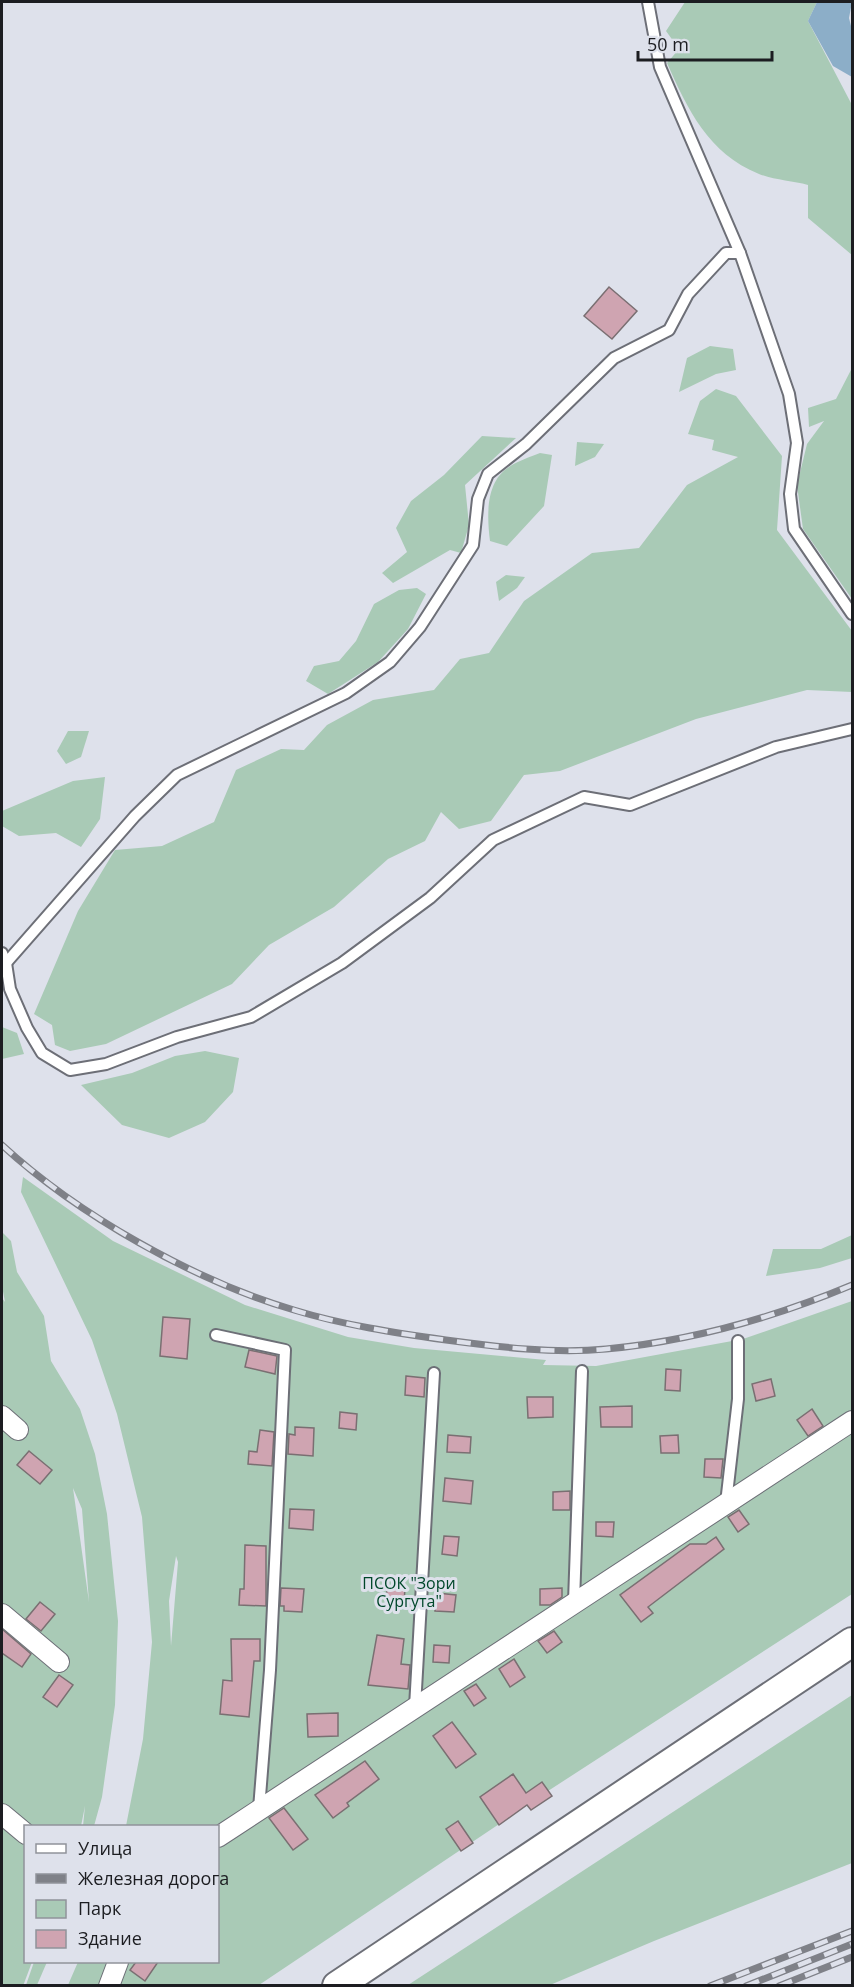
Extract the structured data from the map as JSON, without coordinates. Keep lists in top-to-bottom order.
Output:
{
  "parks": ["ПСОК \"Зори Сургута\""],
  "legend": [
    "Улица",
    "Железная дорога",
    "Парк",
    "Здание"
  ],
  "scale_bar": "50 m"
}
